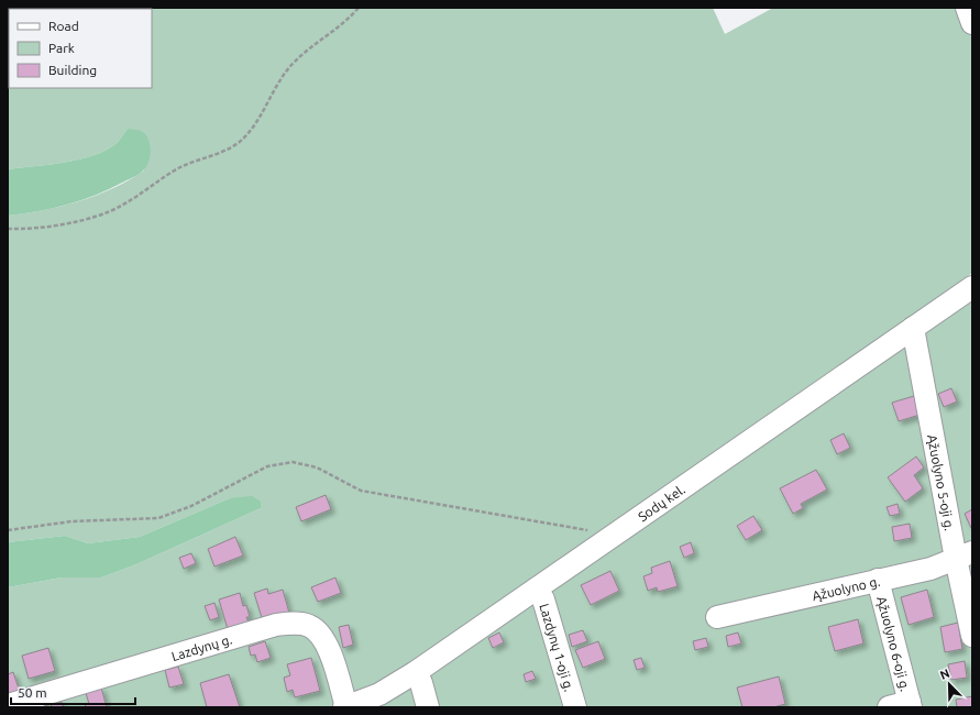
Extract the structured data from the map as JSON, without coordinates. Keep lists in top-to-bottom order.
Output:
{
  "streets": {
    "street": [
      "Ąžuolyno 5-oji g.",
      "Sodų kel.",
      "Ąžuolyno g.",
      "Ąžuolyno 6-oji g.",
      "Lazdynų g.",
      "Lazdynų 1-oji g."
    ]
  },
  "crossings": [
    ["Ąžuolyno 5-oji g.", "Sodų kel."],
    ["Ąžuolyno 5-oji g.", "Ąžuolyno g."],
    ["Sodų kel.", "Lazdynų g."],
    ["Sodų kel.", "Lazdynų 1-oji g."],
    ["Ąžuolyno g.", "Ąžuolyno 6-oji g."]
  ],
  "legend": ["Road", "Park", "Building"],
  "scale_bar": "50 m",
  "north": "top left"
}
